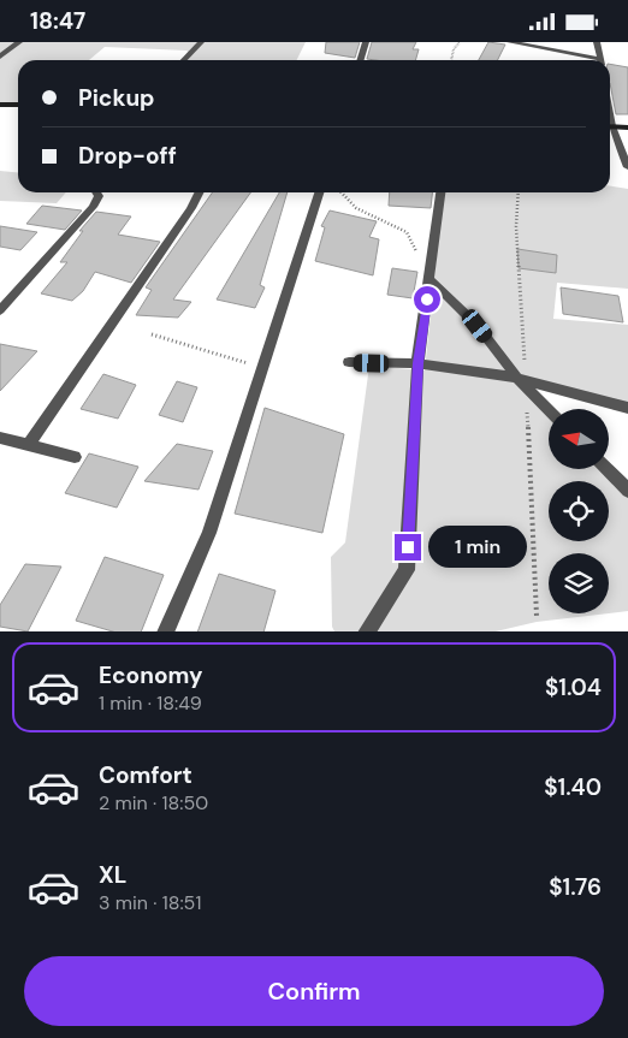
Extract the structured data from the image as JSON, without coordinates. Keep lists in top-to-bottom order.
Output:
{
  "north": "left",
  "page": {
    "status": "18:47",
    "banner": ["Pickup", "Drop-off"],
    "bubble": "1 min",
    "list": [
      {
        "name": "Economy",
        "note": "1 min · 18:49",
        "value": "$1.04"
      },
      {
        "name": "Comfort",
        "note": "2 min · 18:50",
        "value": "$1.40"
      },
      {
        "name": "XL",
        "note": "3 min · 18:51",
        "value": "$1.76"
      }
    ],
    "buttons": "Confirm"
  }
}
